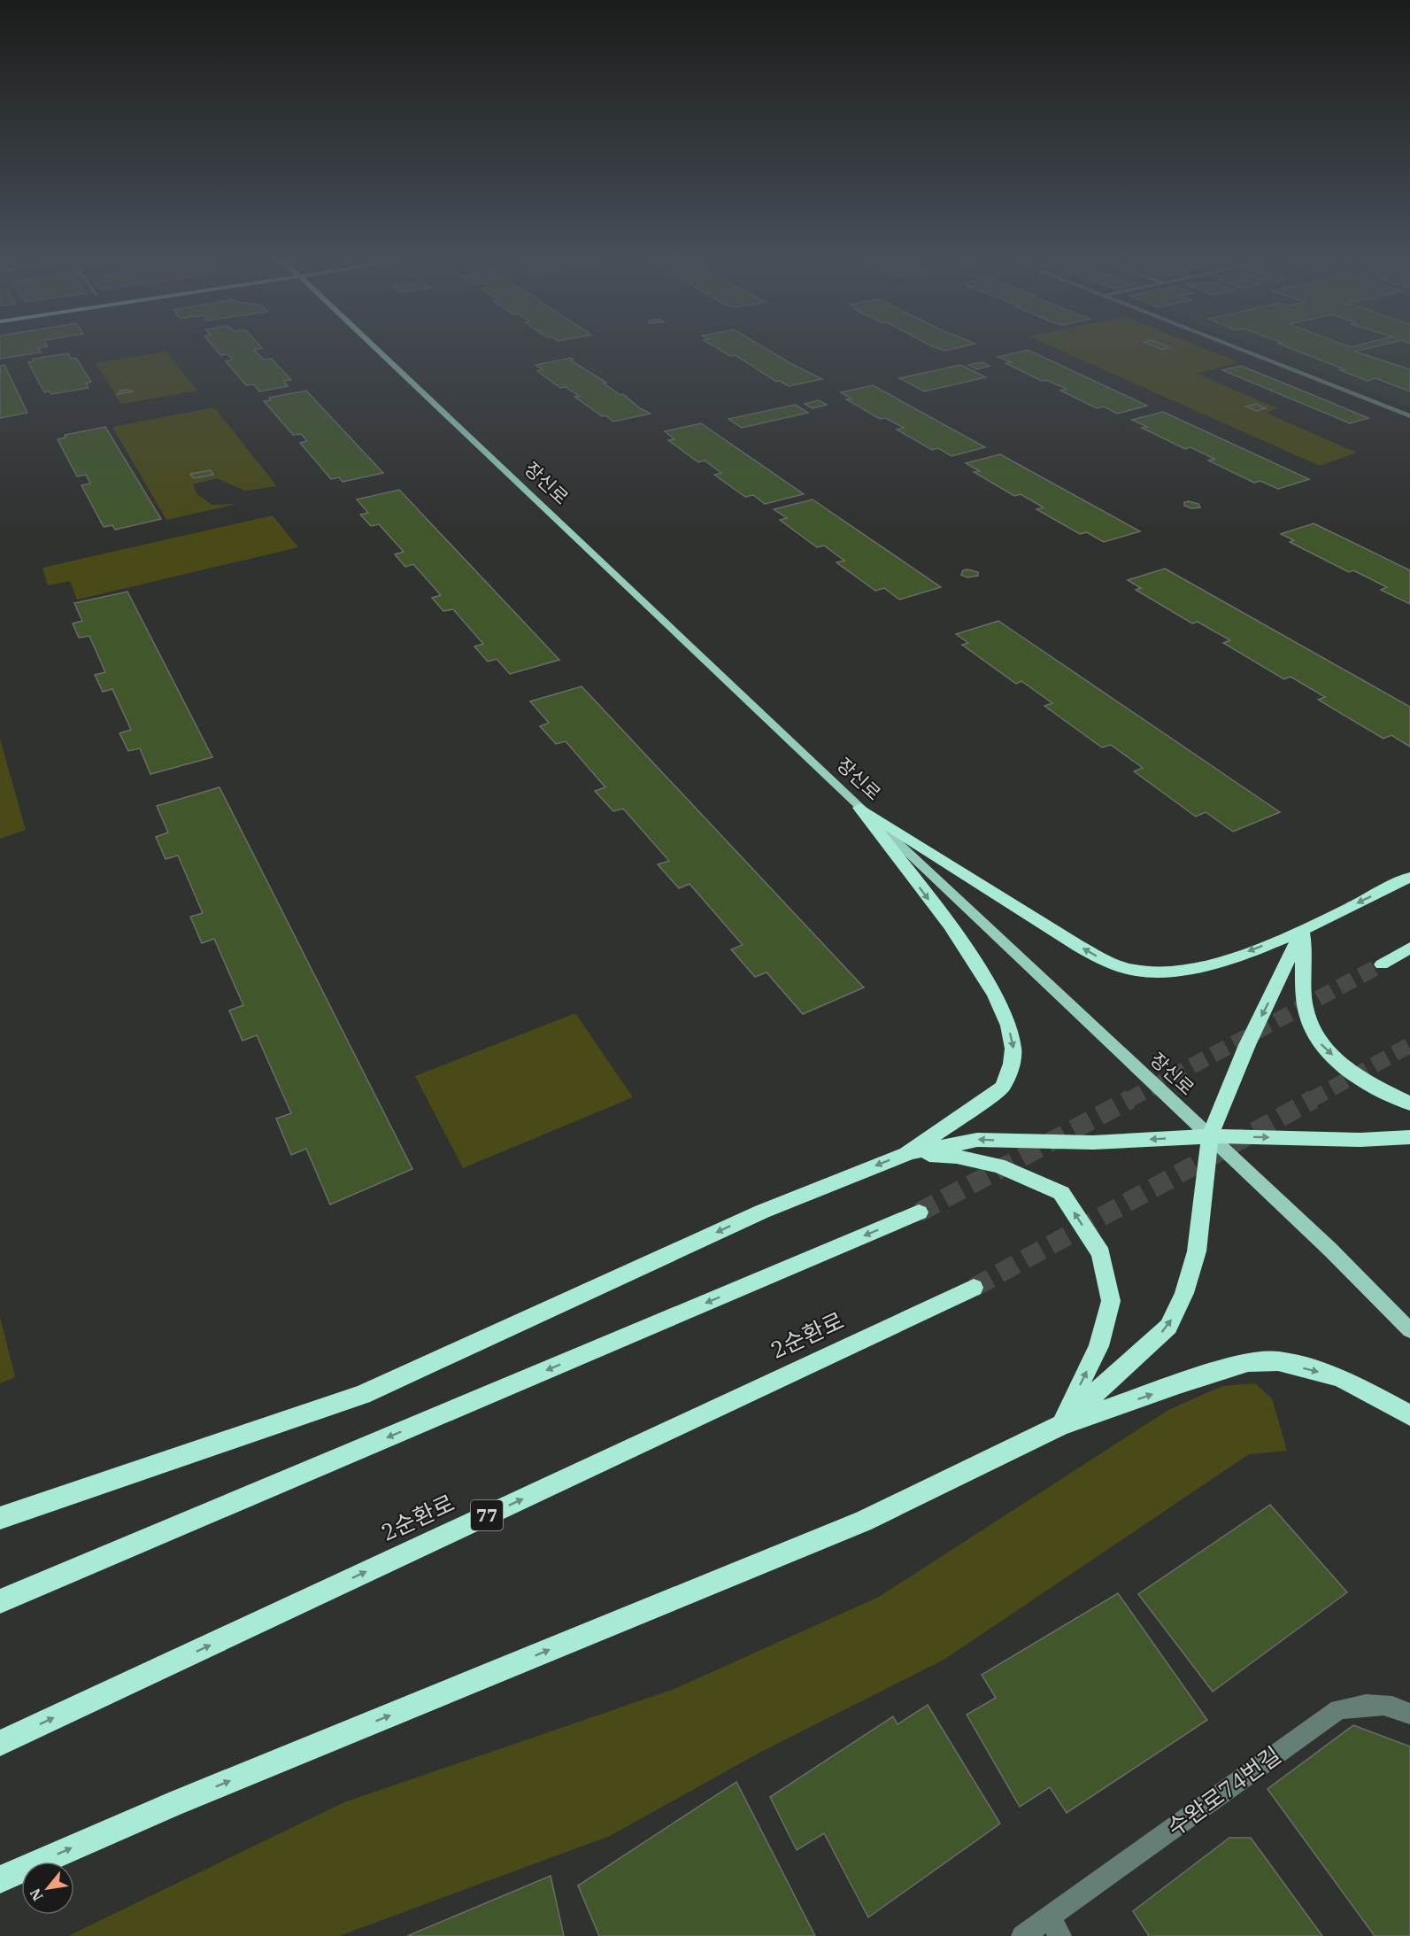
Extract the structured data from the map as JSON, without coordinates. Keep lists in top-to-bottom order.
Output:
{
  "streets": {
    "highway": ["2순환로", "77"],
    "main road": ["장신로"],
    "street": ["수완로74번길"]
  },
  "north": "bottom left"
}
